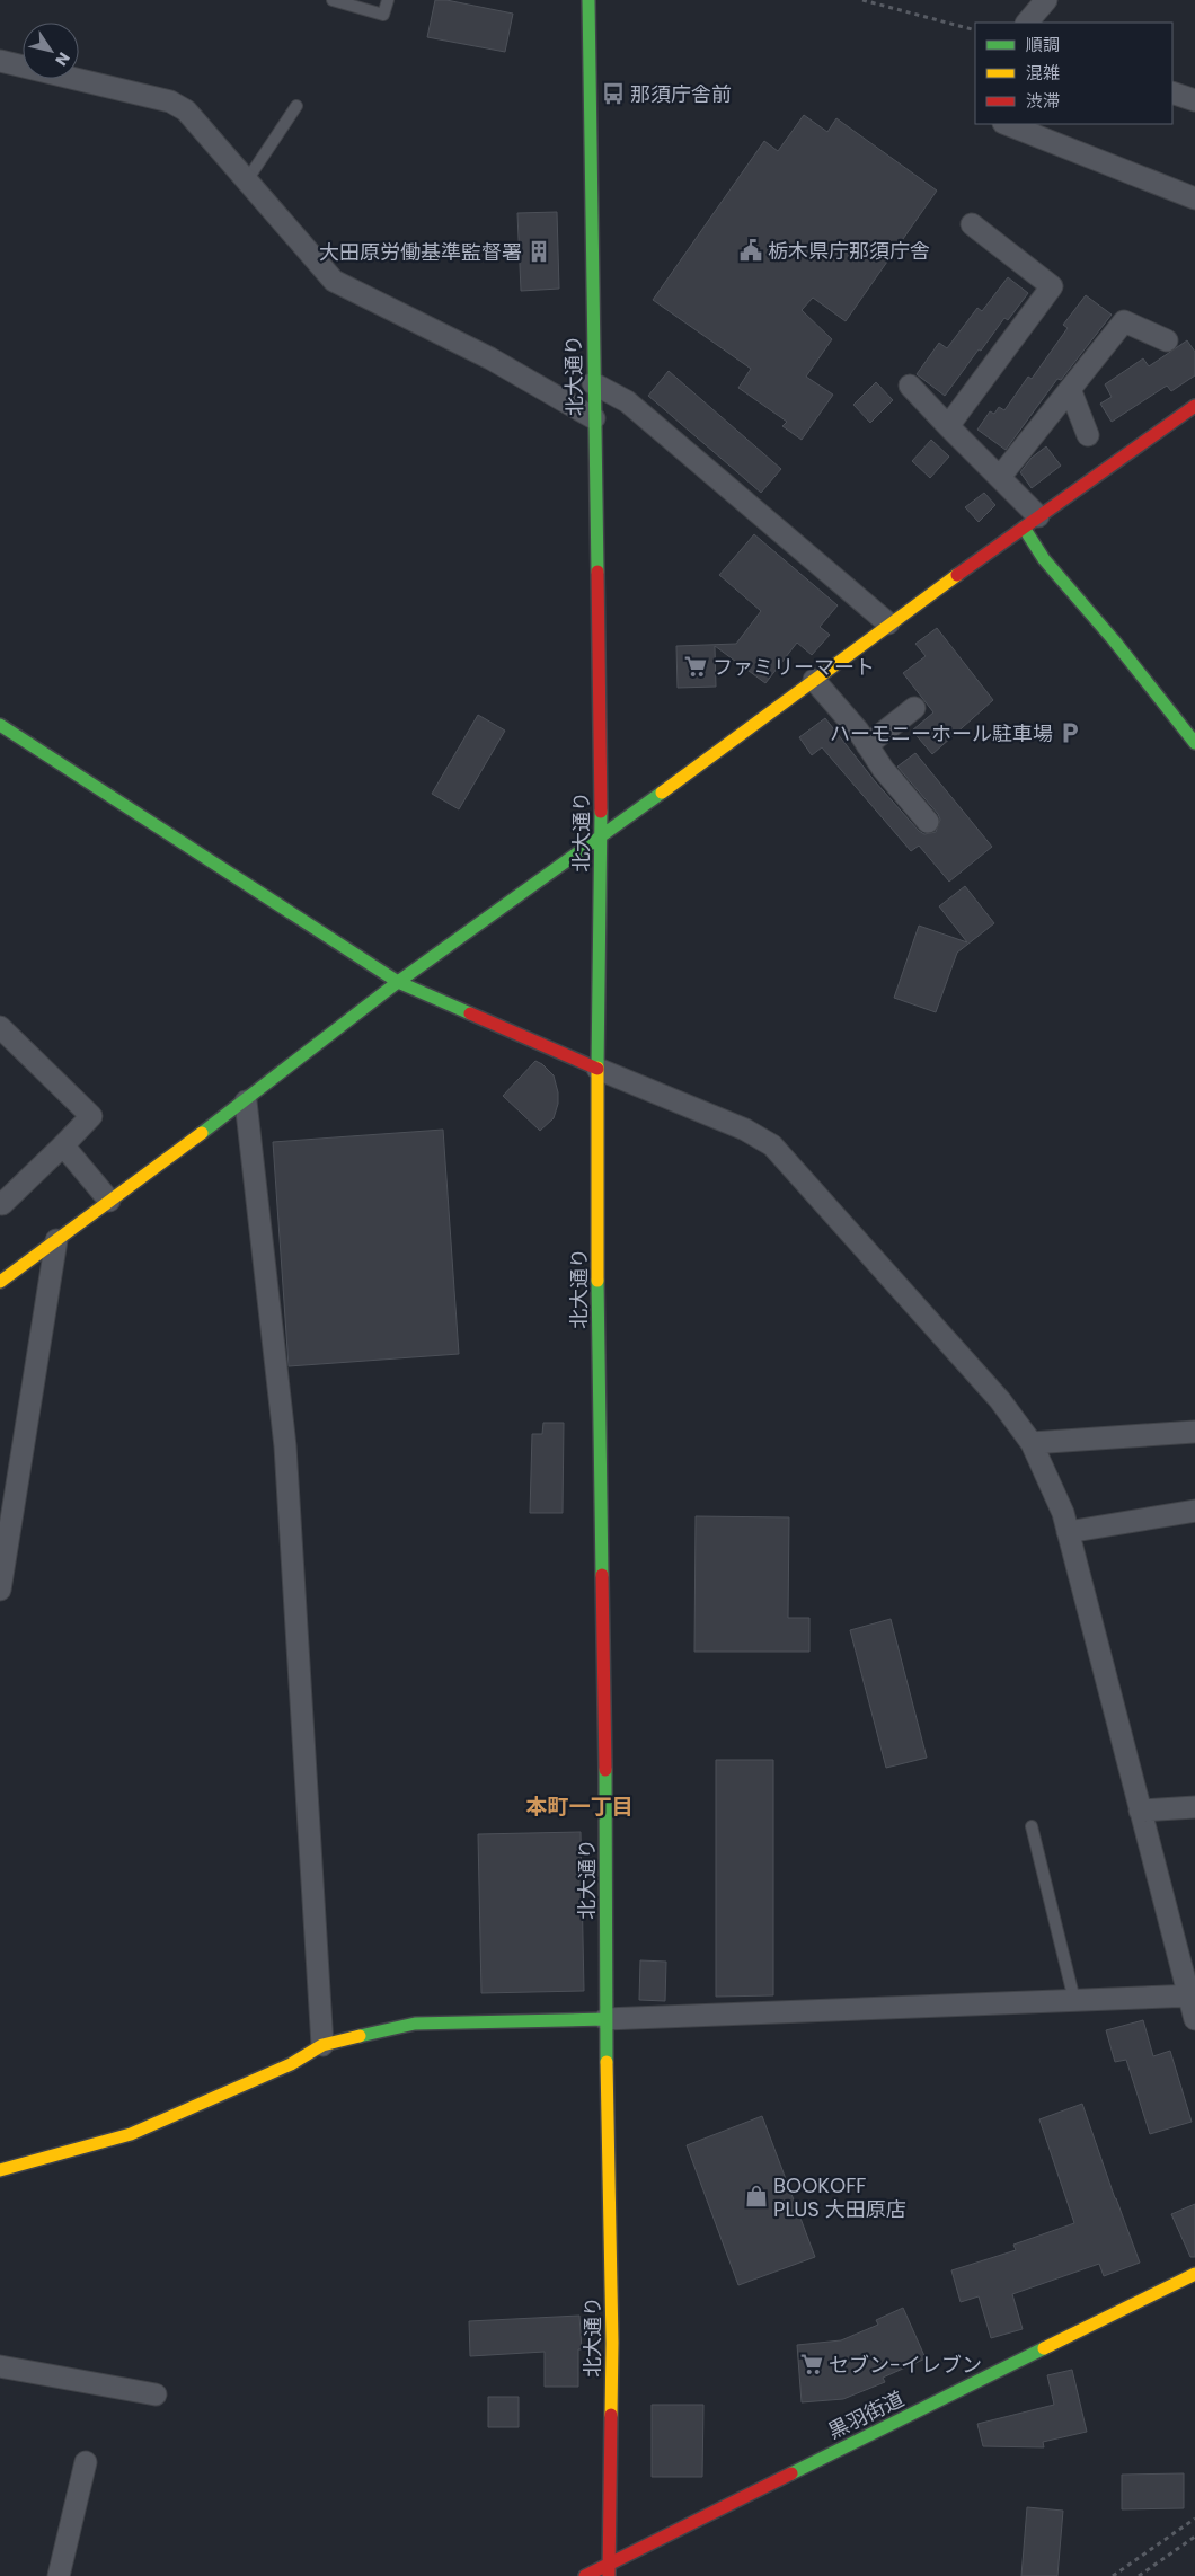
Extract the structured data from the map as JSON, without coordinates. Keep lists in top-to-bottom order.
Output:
{
  "streets": {
    "street": ["北大通り", "黒羽街道"]
  },
  "crossings": [
    ["北大通り", "黒羽街道"]
  ],
  "districts": ["本町一丁目"],
  "places": {
    "bus stop": ["那須庁舎前"],
    "public building": ["栃木県庁那須庁舎"],
    "building": ["大田原労働基準監督署"],
    "supermarket": ["ファミリーマート", "セブン-イレブン"],
    "parking": ["ハーモニーホール駐車場"],
    "shop": ["BOOKOFF PLUS 大田原店"]
  },
  "legend": ["順調", "混雑", "渋滞"],
  "north": "bottom right"
}
